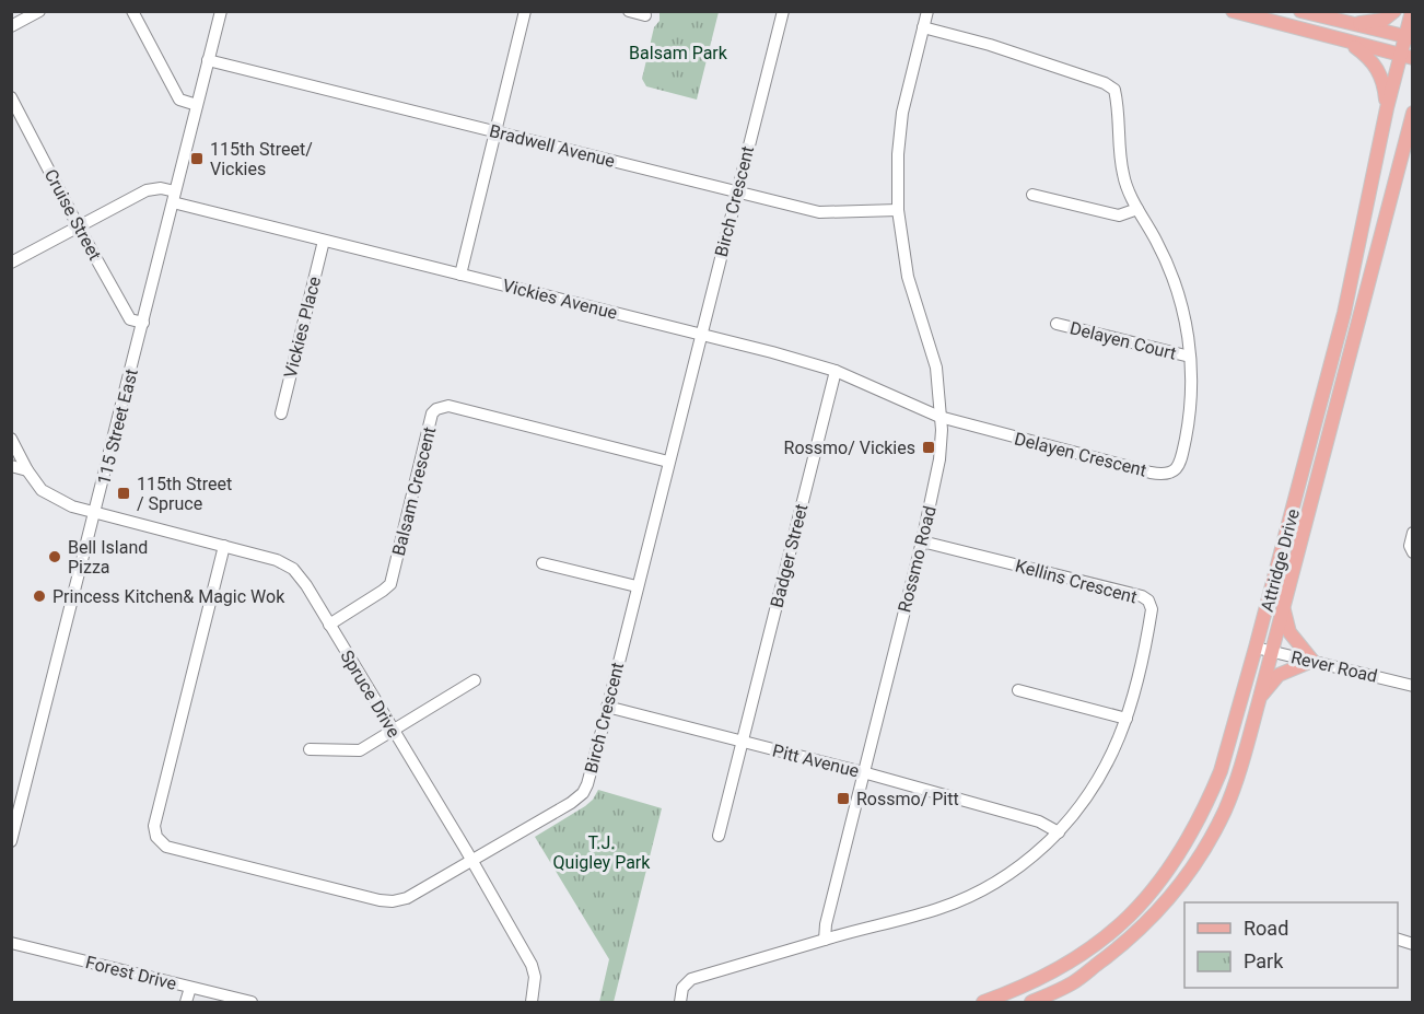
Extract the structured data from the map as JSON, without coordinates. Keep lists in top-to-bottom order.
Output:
{
  "streets": {
    "main road": ["Attridge Drive"],
    "street": [
      "Bradwell Avenue",
      "Birch Crescent",
      "Cruise Street",
      "Vickies Avenue",
      "Vickies Place",
      "Delayen Court",
      "115 Street East",
      "Delayen Crescent",
      "Balsam Crescent",
      "Badger Street",
      "Rossmo Road",
      "Kellins Crescent",
      "Rever Road",
      "Spruce Drive",
      "Pitt Avenue",
      "Forest Drive"
    ]
  },
  "crossings": [
    ["Bradwell Avenue", "Birch Crescent"],
    ["Bradwell Avenue", "115 Street East"],
    ["Bradwell Avenue", "Rossmo Road"],
    ["Birch Crescent", "Vickies Avenue"],
    ["Birch Crescent", "Balsam Crescent"],
    ["Birch Crescent", "Spruce Drive"],
    ["Birch Crescent", "Pitt Avenue"],
    ["Cruise Street", "Vickies Avenue"],
    ["Cruise Street", "115 Street East"],
    ["Vickies Avenue", "Vickies Place"],
    ["Vickies Avenue", "115 Street East"],
    ["Vickies Avenue", "Delayen Crescent"],
    ["Vickies Avenue", "Badger Street"],
    ["Vickies Avenue", "Rossmo Road"],
    ["Delayen Court", "Delayen Crescent"],
    ["115 Street East", "Spruce Drive"],
    ["Delayen Crescent", "Rossmo Road"],
    ["Balsam Crescent", "Spruce Drive"],
    ["Badger Street", "Pitt Avenue"],
    ["Rossmo Road", "Kellins Crescent"],
    ["Rossmo Road", "Pitt Avenue"],
    ["Attridge Drive", "Rever Road"],
    ["Kellins Crescent", "Pitt Avenue"]
  ],
  "parks": ["Balsam Park", "T.J. Quigley Park"],
  "places": {
    "transit": [
      "115th Street/ Vickies",
      "Rossmo/ Vickies",
      "115th Street / Spruce",
      "Rossmo/ Pitt"
    ],
    "other": ["Bell Island Pizza", "Princess Kitchen& Magic Wok"]
  },
  "legend": ["Road", "Park"]
}
